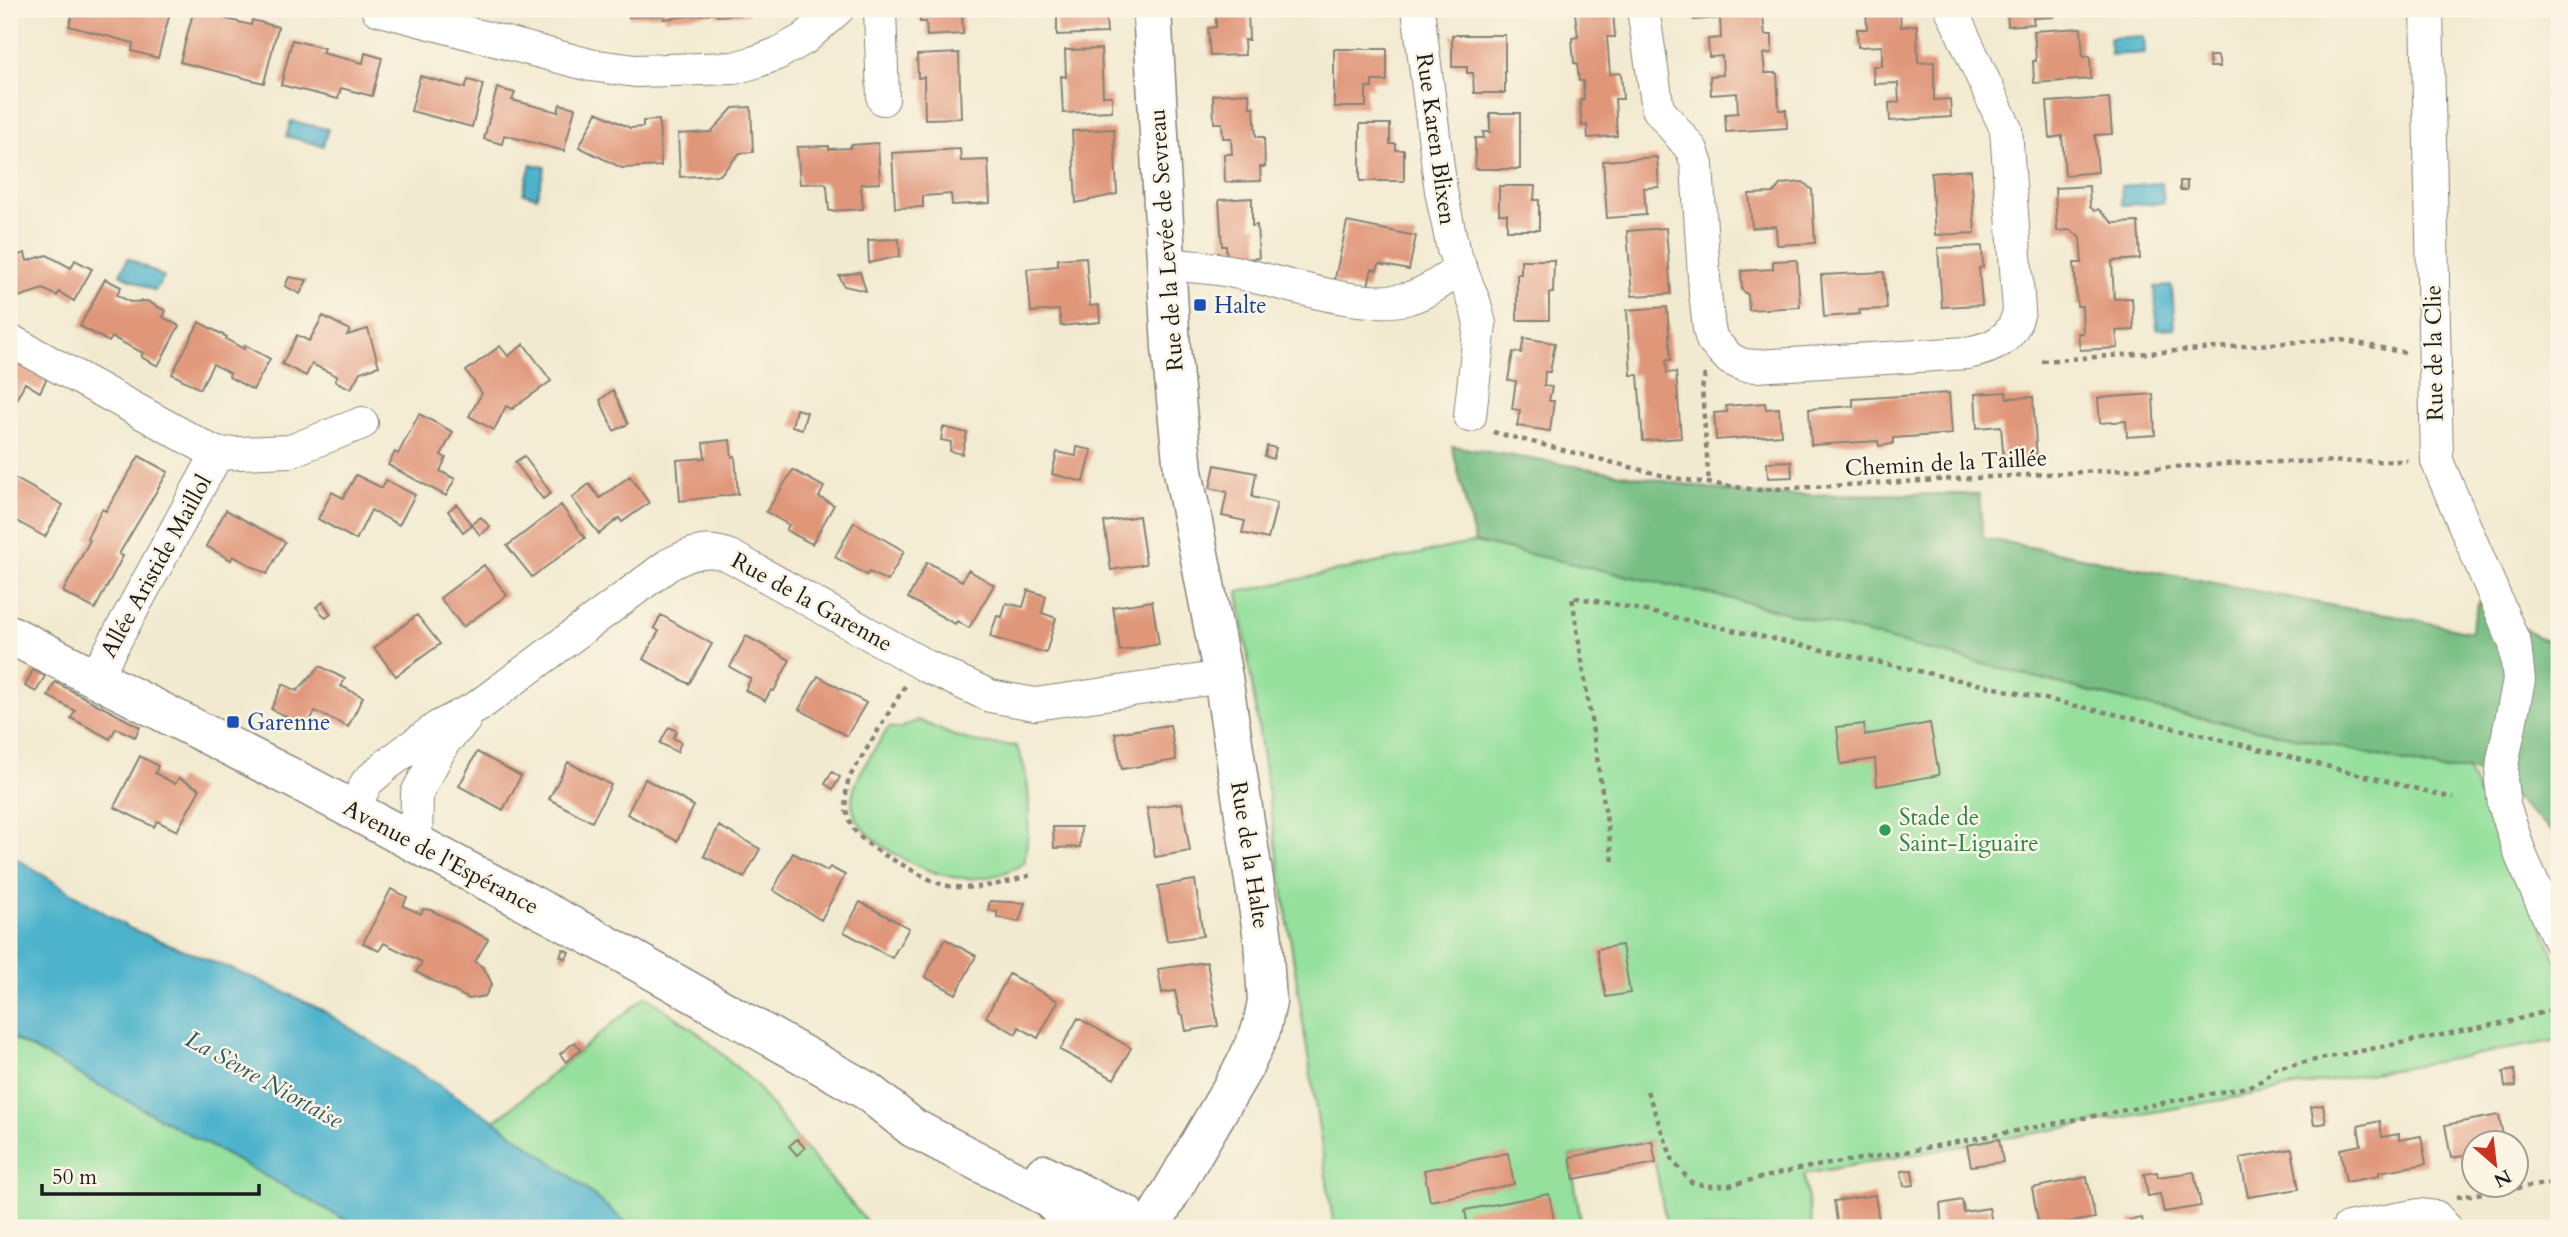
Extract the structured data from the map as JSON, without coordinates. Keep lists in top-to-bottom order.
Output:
{
  "streets": {
    "street": [
      "Rue Karen Blixen",
      "Rue de la Levée de Sevreau",
      "Rue de la Clie",
      "Allée Aristide Maillol",
      "Rue de la Garenne",
      "Rue de la Halte",
      "Avenue de l'Espérance"
    ],
    "path": ["Chemin de la Taillée"]
  },
  "crossings": [
    ["Rue Karen Blixen", "Chemin de la Taillée"],
    ["Rue de la Levée de Sevreau", "Rue de la Halte"],
    ["Rue de la Clie", "Chemin de la Taillée"],
    ["Allée Aristide Maillol", "Avenue de l'Espérance"],
    ["Rue de la Garenne", "Rue de la Halte"],
    ["Rue de la Garenne", "Avenue de l'Espérance"],
    ["Rue de la Halte", "Avenue de l'Espérance"]
  ],
  "water": ["La Sèvre Niortaise"],
  "places": {
    "transit": ["Halte", "Garenne"],
    "other": ["Stade de Saint-Liguaire"]
  },
  "scale_bar": "50 m",
  "north": "bottom right"
}
